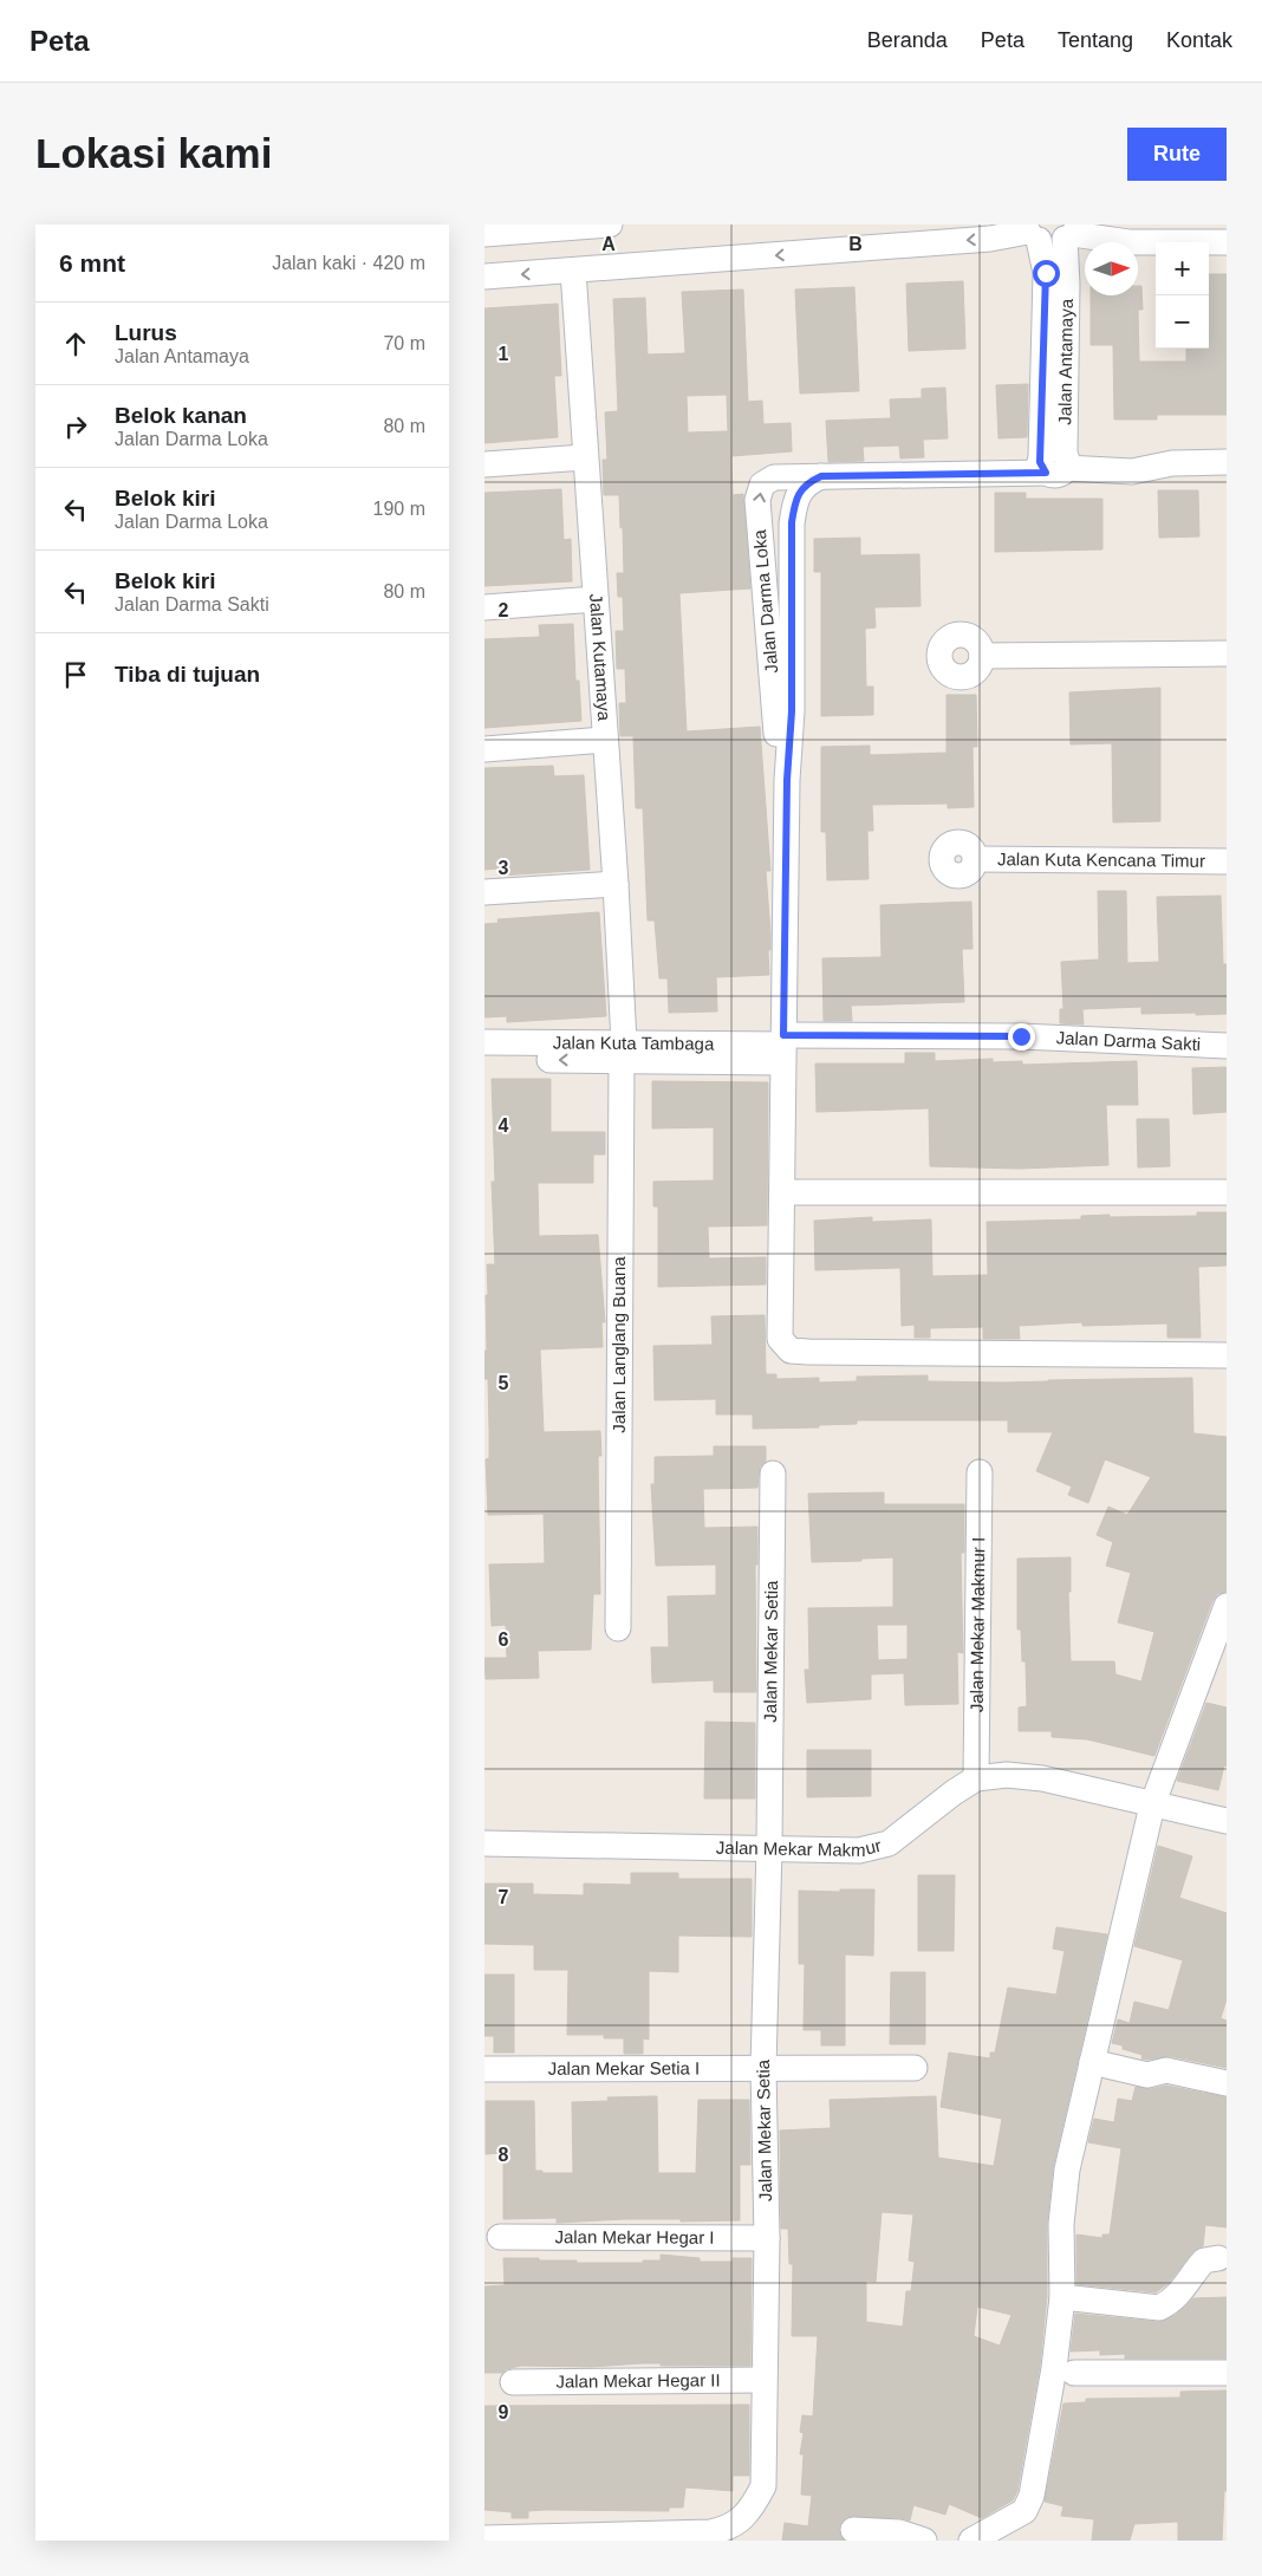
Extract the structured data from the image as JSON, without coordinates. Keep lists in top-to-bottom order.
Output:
{
  "streets": {
    "street": [
      "Jalan Antamaya",
      "Jalan Darma Loka",
      "Jalan Kutamaya",
      "Jalan Kuta Kencana Timur",
      "Jalan Darma Sakti",
      "Jalan Kuta Tambaga",
      "Jalan Langlang Buana",
      "Jalan Mekar Makmur I",
      "Jalan Mekar Setia",
      "Jalan Mekar Makmur",
      "Jalan Mekar Setia I",
      "Jalan Mekar Hegar I",
      "Jalan Mekar Hegar II"
    ]
  },
  "crossings": [
    ["Jalan Antamaya", "Jalan Darma Loka"],
    ["Jalan Darma Loka", "Jalan Darma Sakti"],
    ["Jalan Darma Loka", "Jalan Kuta Tambaga"],
    ["Jalan Kutamaya", "Jalan Kuta Tambaga"],
    ["Jalan Kutamaya", "Jalan Langlang Buana"],
    ["Jalan Darma Sakti", "Jalan Kuta Tambaga"],
    ["Jalan Kuta Tambaga", "Jalan Langlang Buana"],
    ["Jalan Mekar Makmur I", "Jalan Mekar Makmur"],
    ["Jalan Mekar Setia", "Jalan Mekar Makmur"],
    ["Jalan Mekar Setia", "Jalan Mekar Setia I"],
    ["Jalan Mekar Setia", "Jalan Mekar Hegar I"],
    ["Jalan Mekar Setia", "Jalan Mekar Hegar II"]
  ],
  "north": "right",
  "page": {
    "header": "Peta",
    "nav": [
      "Beranda",
      "Peta",
      "Tentang",
      "Kontak"
    ],
    "buttons": "Rute",
    "title": "Lokasi kami",
    "heading": ["6 mnt", "Jalan kaki · 420 m"],
    "map_buttons": ["+", "−"],
    "list": [
      ["Lurus", "Jalan Antamaya", "70 m"],
      ["Belok kanan", "Jalan Darma Loka", "80 m"],
      ["Belok kiri", "Jalan Darma Loka", "190 m"],
      ["Belok kiri", "Jalan Darma Sakti", "80 m"],
      "Tiba di tujuan"
    ]
  },
  "grid": {
    "columns": ["A", "B"],
    "rows": [
      "1",
      "2",
      "3",
      "4",
      "5",
      "6",
      "7",
      "8",
      "9"
    ]
  }
}
